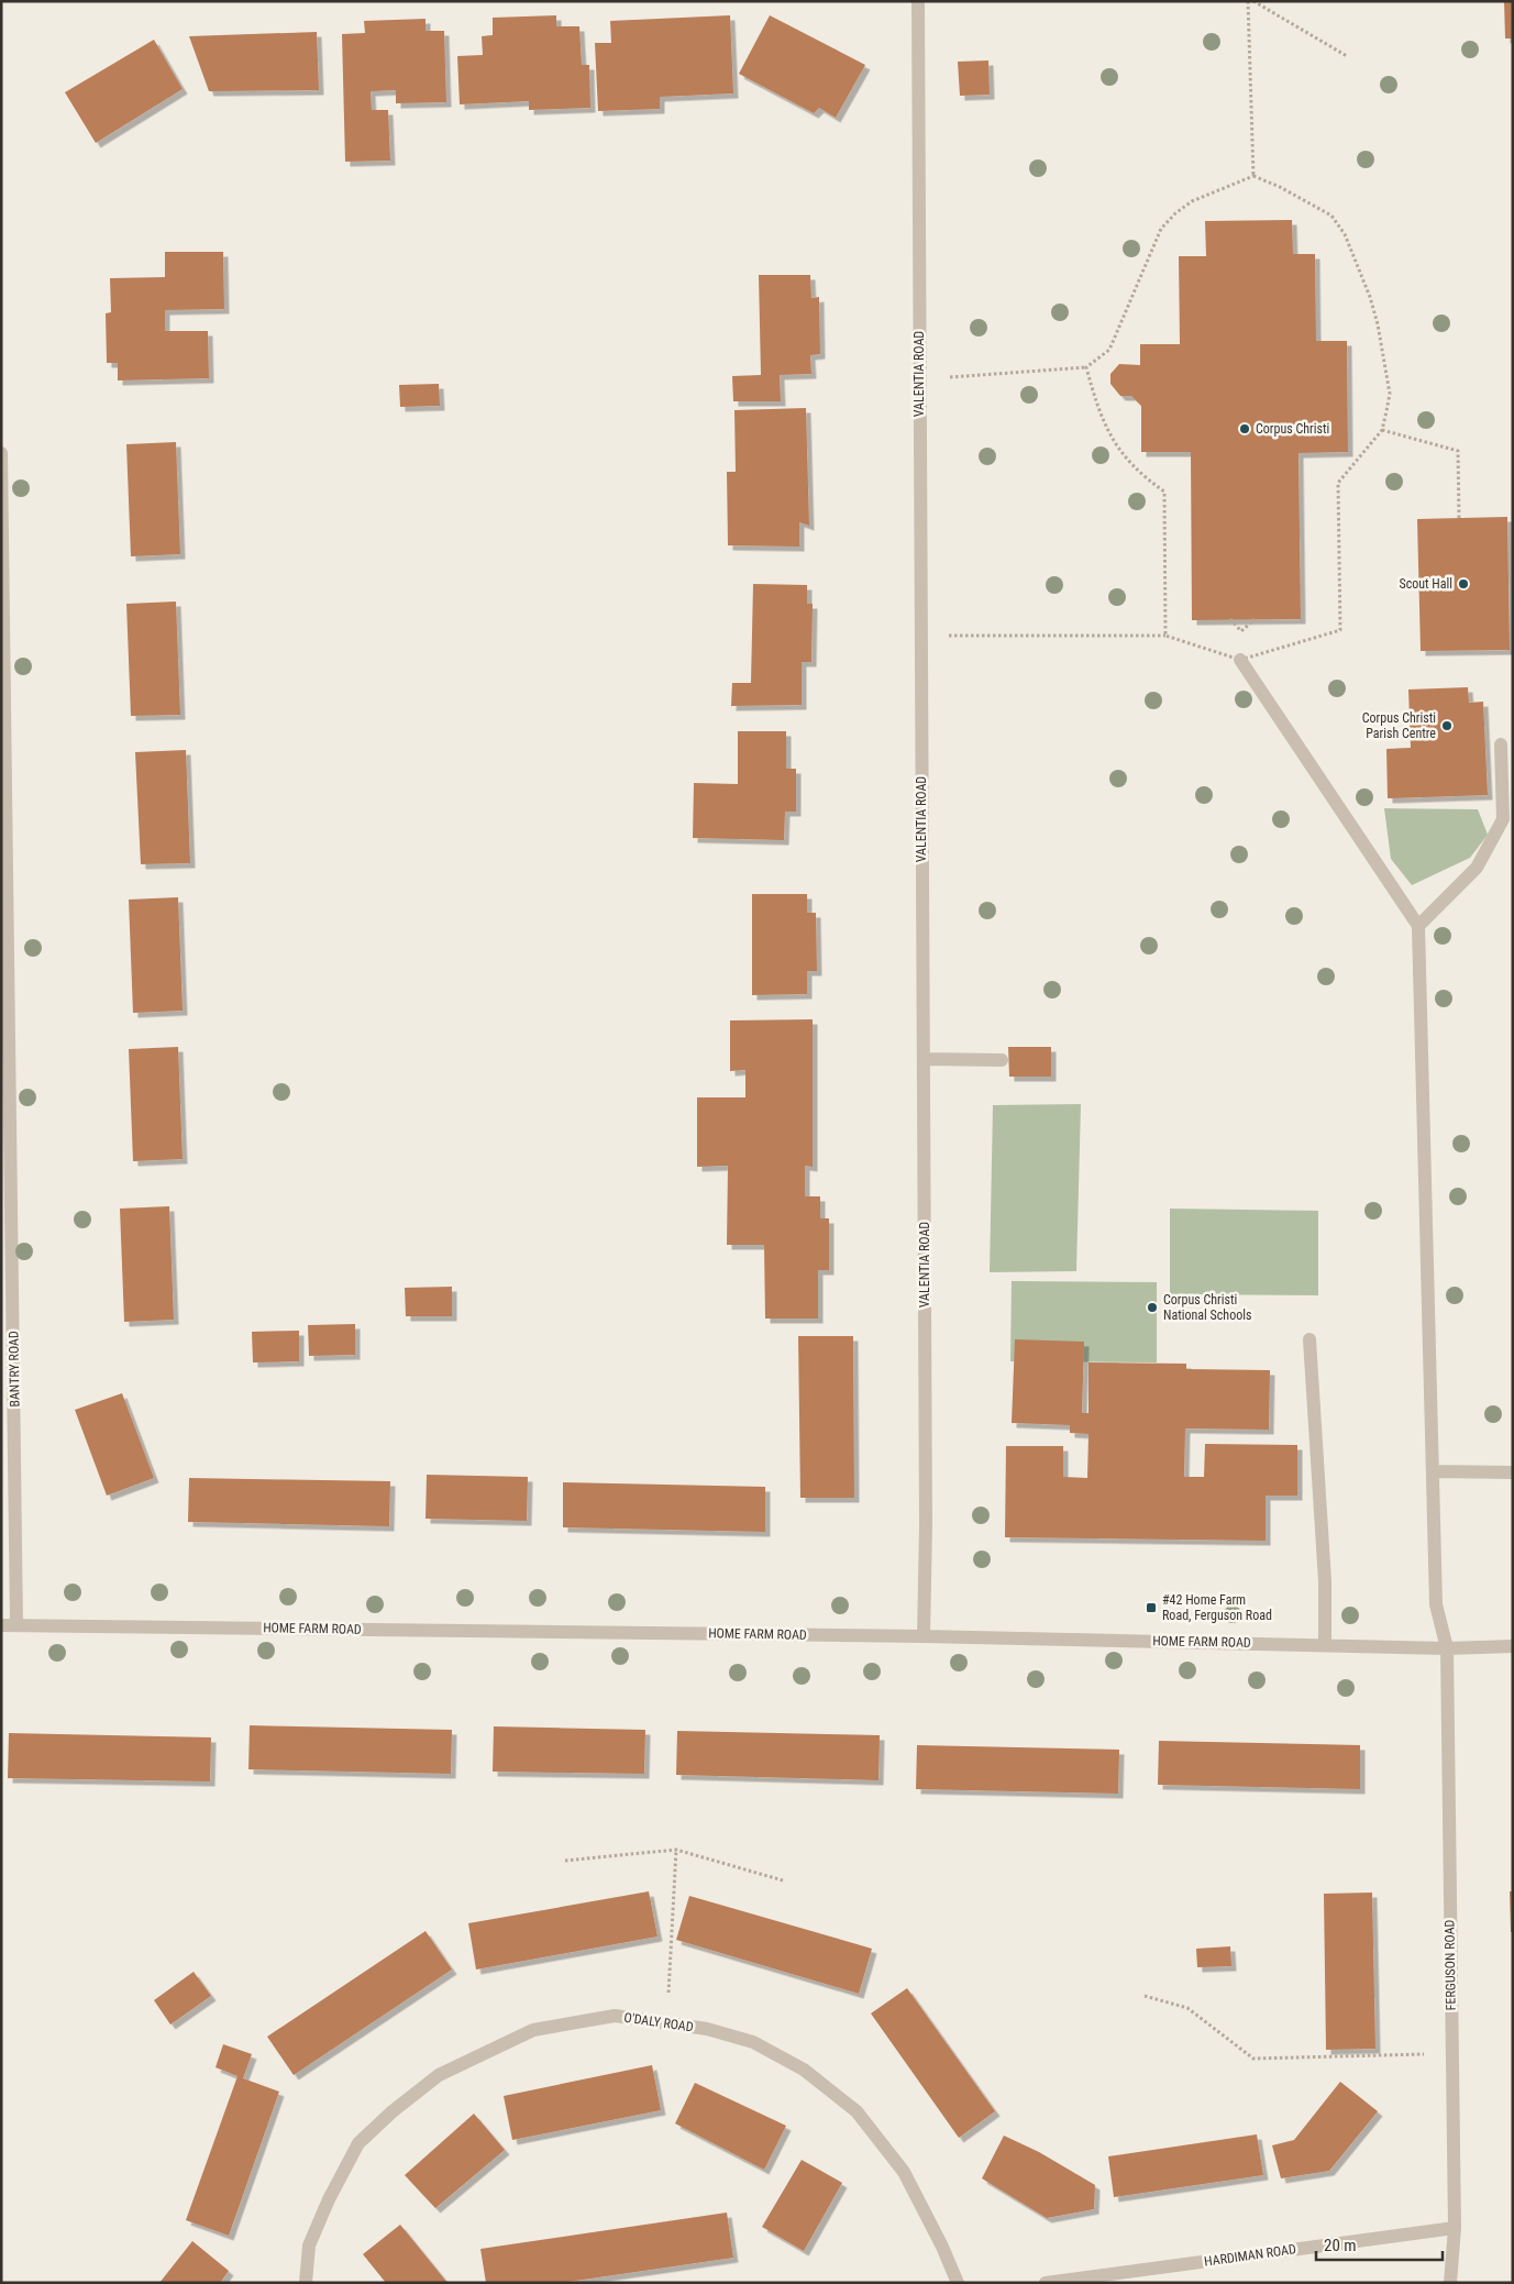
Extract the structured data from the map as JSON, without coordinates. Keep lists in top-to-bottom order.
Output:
{
  "streets": {
    "street": [
      "VALENTIA ROAD",
      "BANTRY ROAD",
      "HOME FARM ROAD",
      "FERGUSON ROAD",
      "O'DALY ROAD",
      "HARDIMAN ROAD"
    ]
  },
  "crossings": [
    ["VALENTIA ROAD", "HOME FARM ROAD"],
    ["BANTRY ROAD", "HOME FARM ROAD"],
    ["HOME FARM ROAD", "FERGUSON ROAD"],
    ["FERGUSON ROAD", "HARDIMAN ROAD"]
  ],
  "places": {
    "other": [
      "Corpus Christi",
      "Scout Hall",
      "Corpus Christi Parish Centre",
      "Corpus Christi National Schools"
    ],
    "transit": ["#42 Home Farm Road, Ferguson Road"]
  },
  "scale_bar": "20 m"
}
